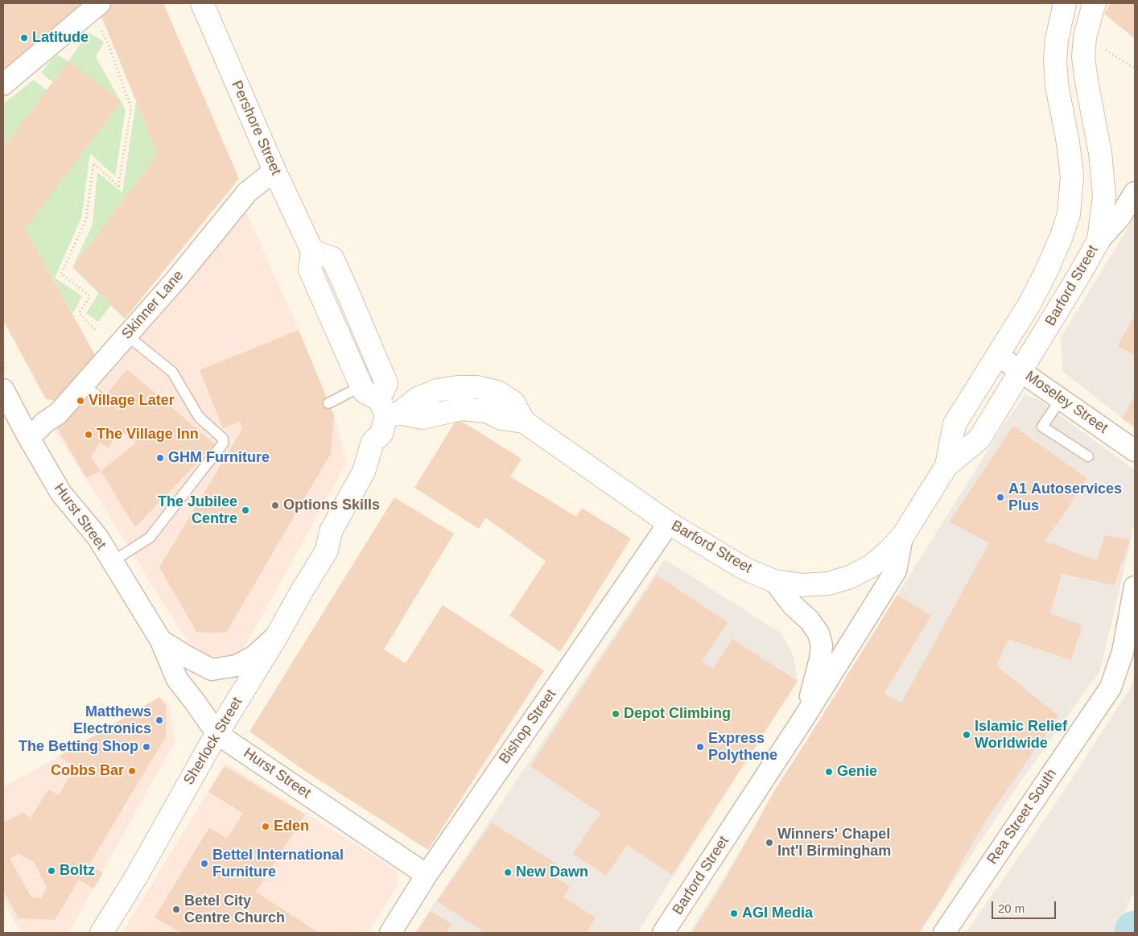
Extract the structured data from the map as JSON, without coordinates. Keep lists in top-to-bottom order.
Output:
{
  "streets": {
    "street": [
      "Pershore Street",
      "Barford Street",
      "Skinner Lane",
      "Moseley Street",
      "Hurst Street",
      "Bishop Street",
      "Sherlock Street",
      "Rea Street South"
    ]
  },
  "crossings": [
    ["Pershore Street", "Skinner Lane"],
    ["Barford Street", "Moseley Street"],
    ["Barford Street", "Bishop Street"],
    ["Barford Street", "Sherlock Street"],
    ["Skinner Lane", "Hurst Street"],
    ["Hurst Street", "Bishop Street"],
    ["Hurst Street", "Sherlock Street"]
  ],
  "places": [
    "Latitude",
    "Village Later",
    "The Village Inn",
    "GHM Furniture",
    "A1 Autoservices Plus",
    "Options Skills",
    "The Jubilee Centre",
    "Depot Climbing",
    "Matthews Electronics",
    "Islamic Relief Worldwide",
    "The Betting Shop",
    "Express Polythene",
    "Cobbs Bar",
    "Genie",
    "Eden",
    "Winners' Chapel Int'l Birmingham",
    "Bettel International Furniture",
    "Boltz",
    "New Dawn",
    "Betel City Centre Church",
    "AGI Media"
  ],
  "scale_bar": "20 m"
}
